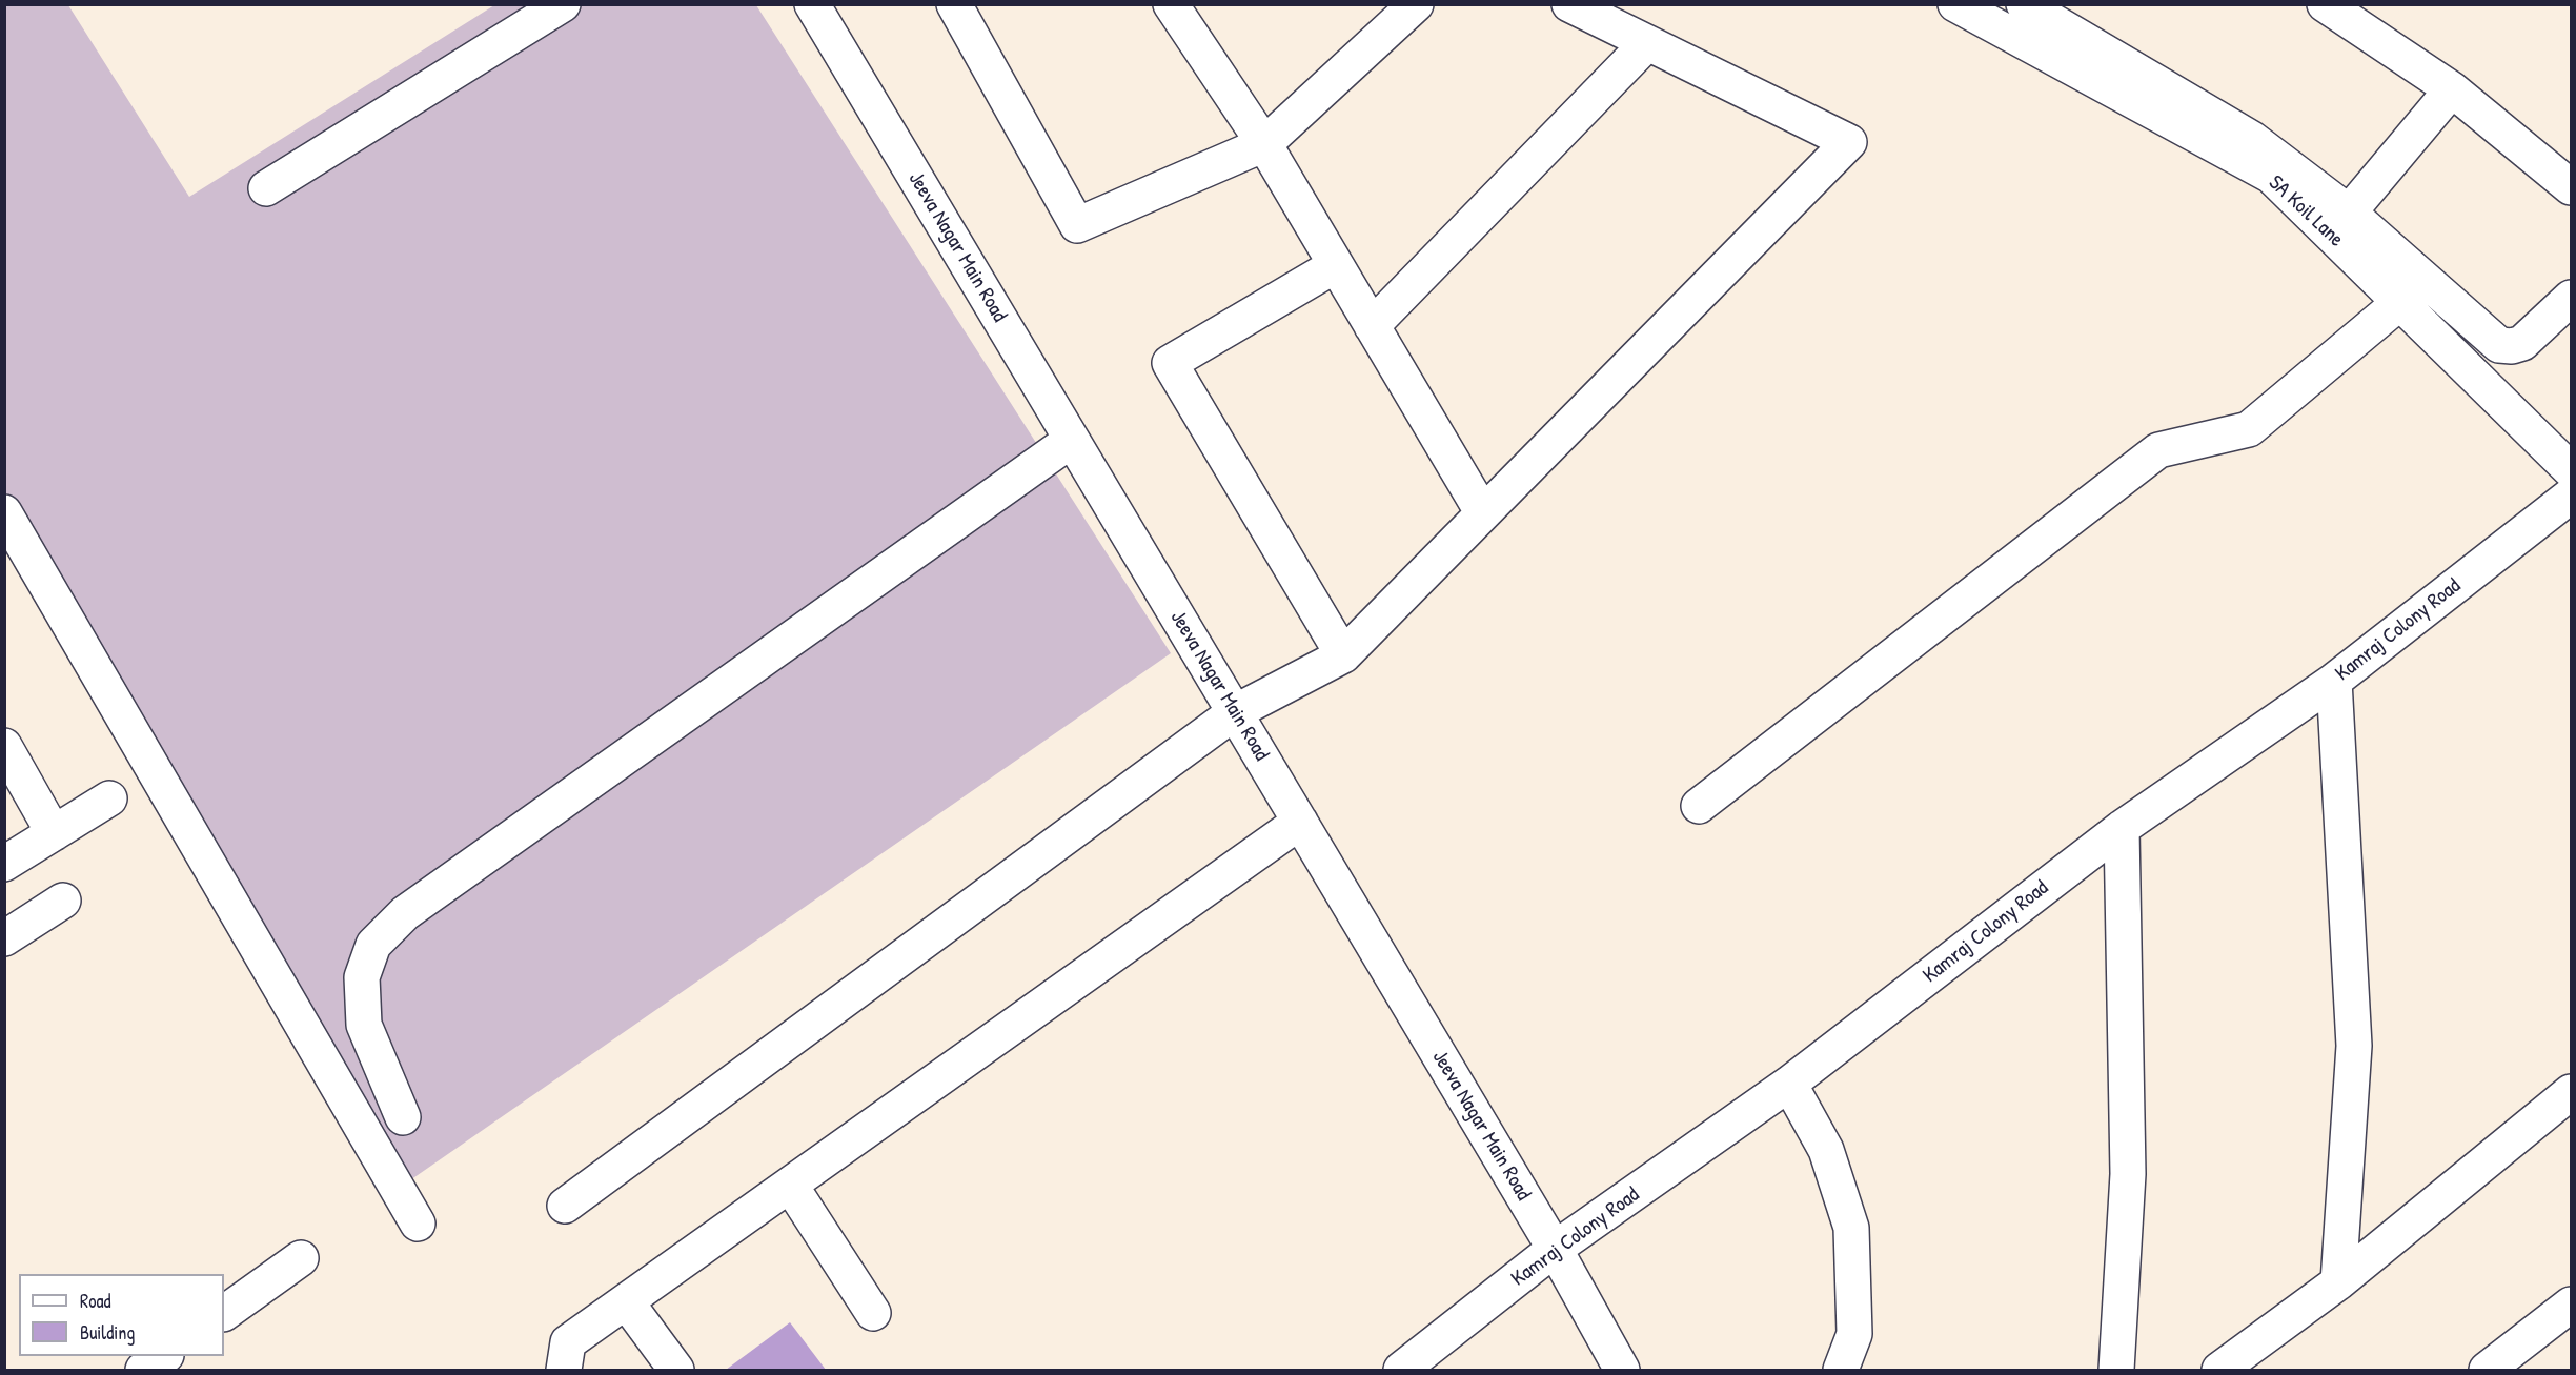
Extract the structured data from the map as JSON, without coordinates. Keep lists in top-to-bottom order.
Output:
{
  "streets": {
    "street": ["SA Koil Lane", "Jeeva Nagar Main Road", "Kamraj Colony Road"]
  },
  "crossings": [
    ["Jeeva Nagar Main Road", "Kamraj Colony Road"]
  ],
  "legend": ["Road", "Building"]
}
